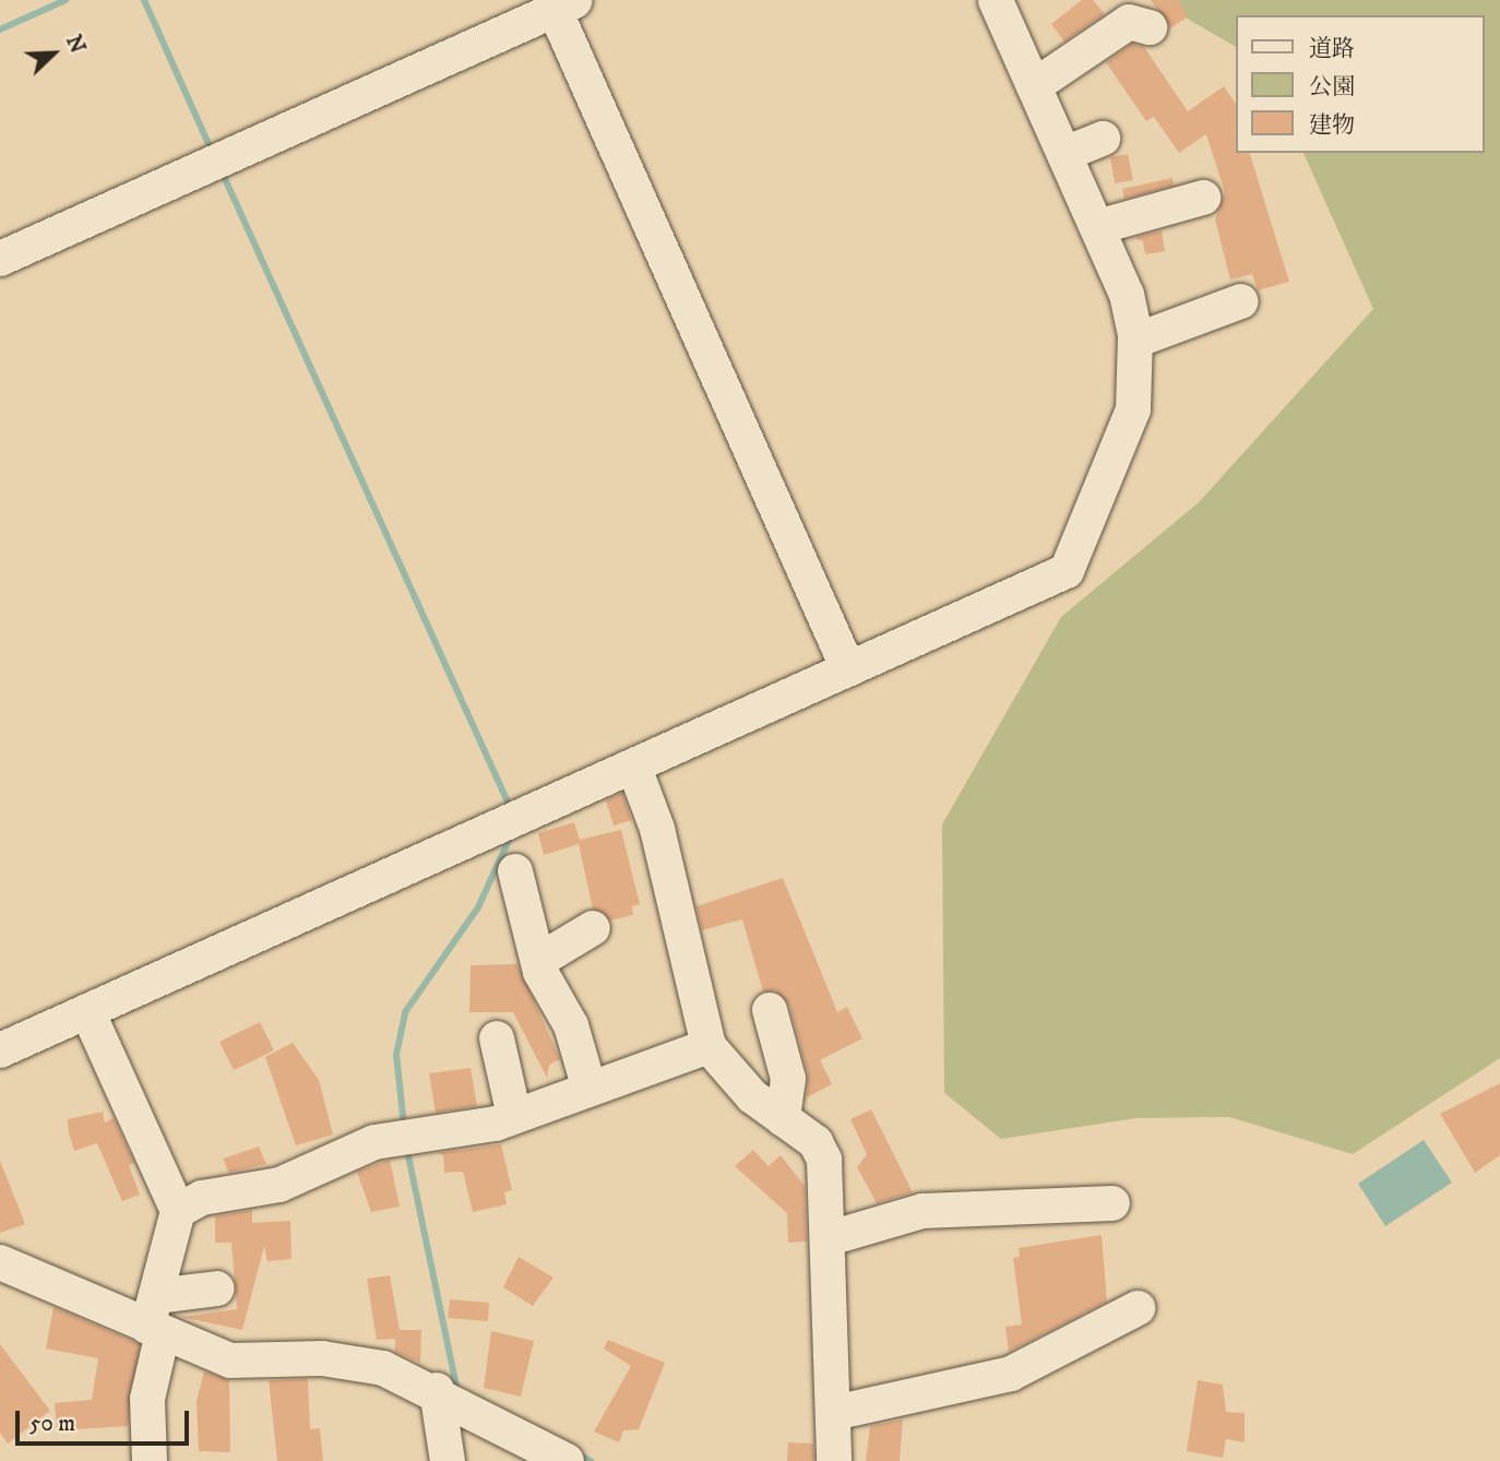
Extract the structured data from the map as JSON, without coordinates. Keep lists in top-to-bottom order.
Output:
{
  "legend": ["道路", "公園", "建物"],
  "scale_bar": "50 m",
  "north": "top right"
}
